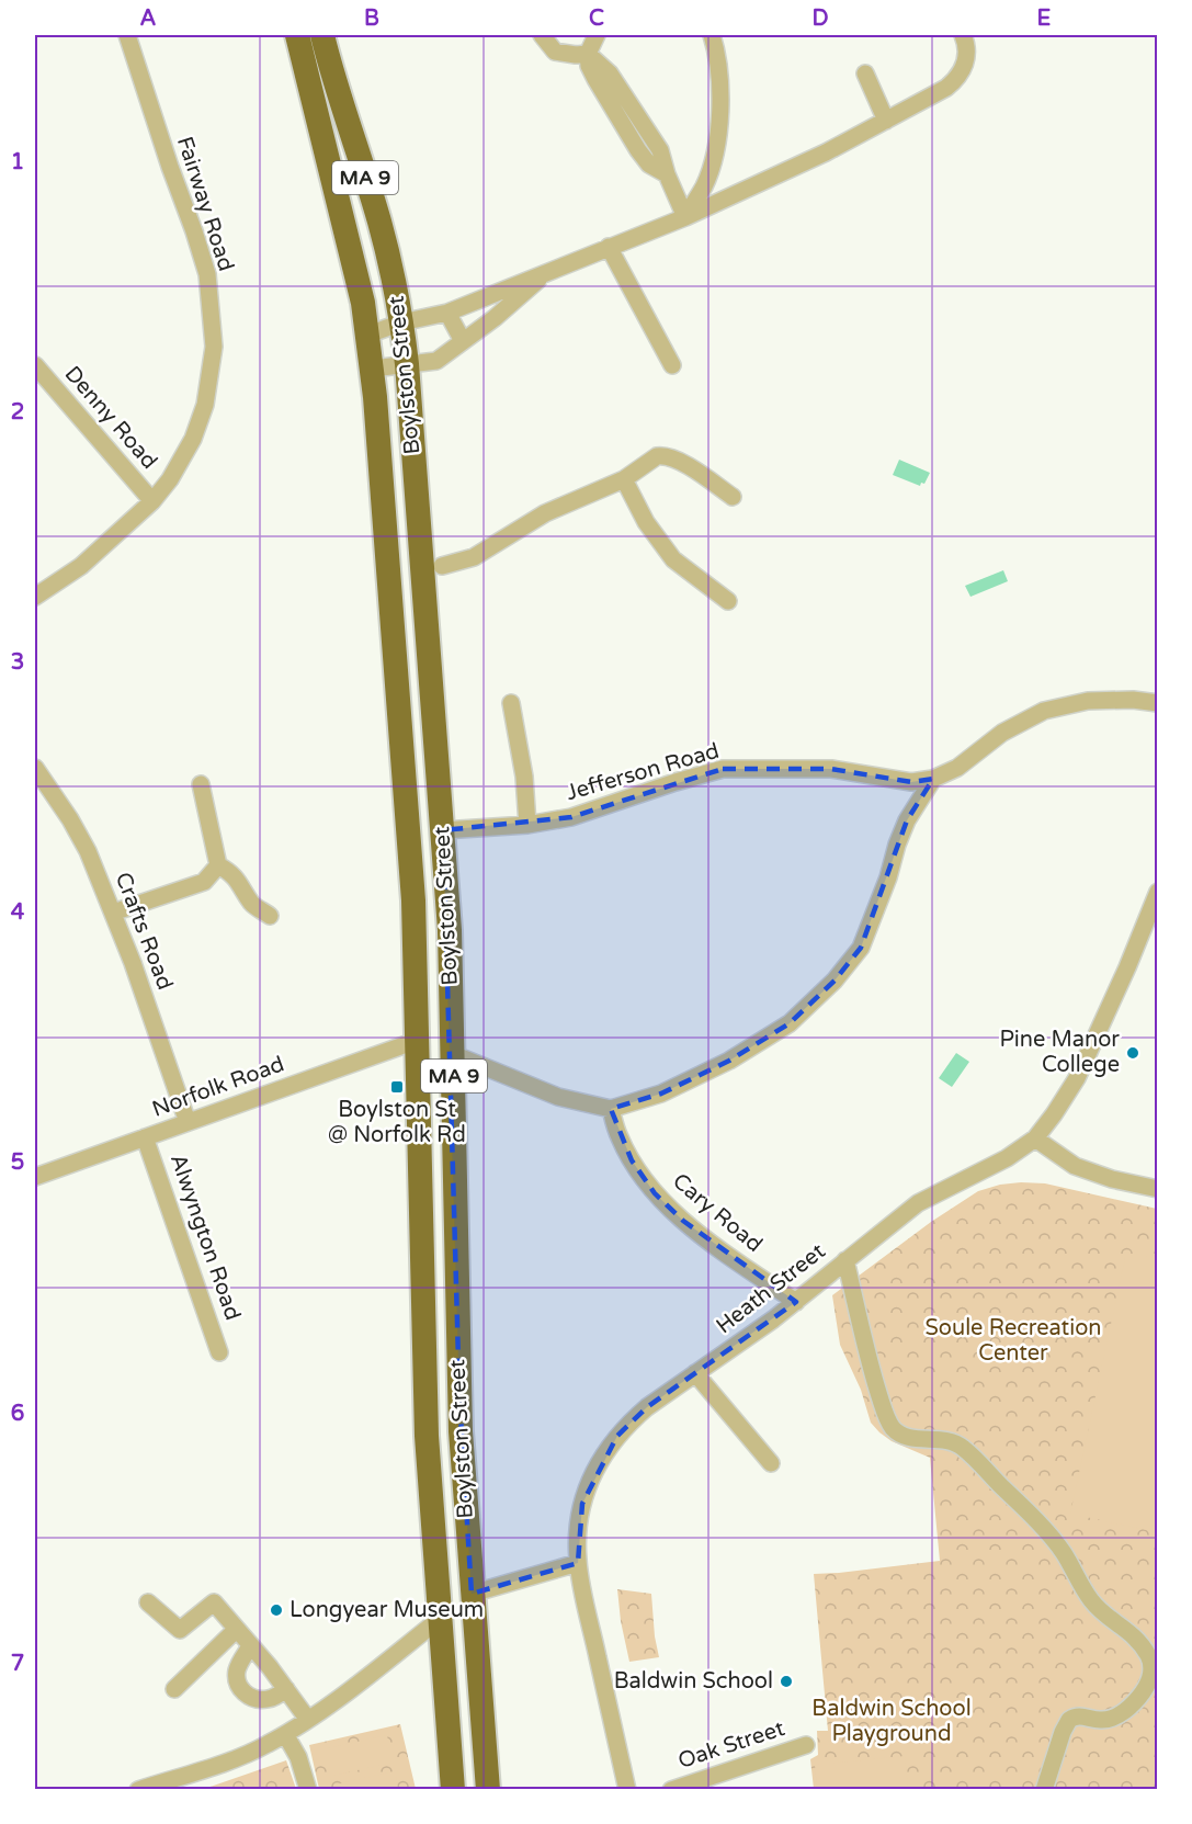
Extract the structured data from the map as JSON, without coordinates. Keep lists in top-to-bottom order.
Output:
{
  "streets": {
    "highway": ["MA 9", "Boylston Street"],
    "street": [
      "Fairway Road",
      "Denny Road",
      "Jefferson Road",
      "Crafts Road",
      "Norfolk Road",
      "Cary Road",
      "Alwyngton Road",
      "Heath Street",
      "Oak Street"
    ]
  },
  "crossings": [
    ["Fairway Road", "Denny Road"],
    ["Boylston Street", "Jefferson Road"],
    ["Boylston Street", "Norfolk Road"],
    ["Crafts Road", "Norfolk Road"],
    ["Norfolk Road", "Alwyngton Road"],
    ["Cary Road", "Heath Street"]
  ],
  "parks": ["Soule Recreation Center", "Baldwin School Playground"],
  "places": {
    "other": ["Pine Manor College", "Longyear Museum", "Baldwin School"],
    "transit": ["Boylston St @ Norfolk Rd"]
  },
  "grid": {
    "columns": [
      "A",
      "B",
      "C",
      "D",
      "E"
    ],
    "rows": [
      "1",
      "2",
      "3",
      "4",
      "5",
      "6",
      "7"
    ]
  }
}
